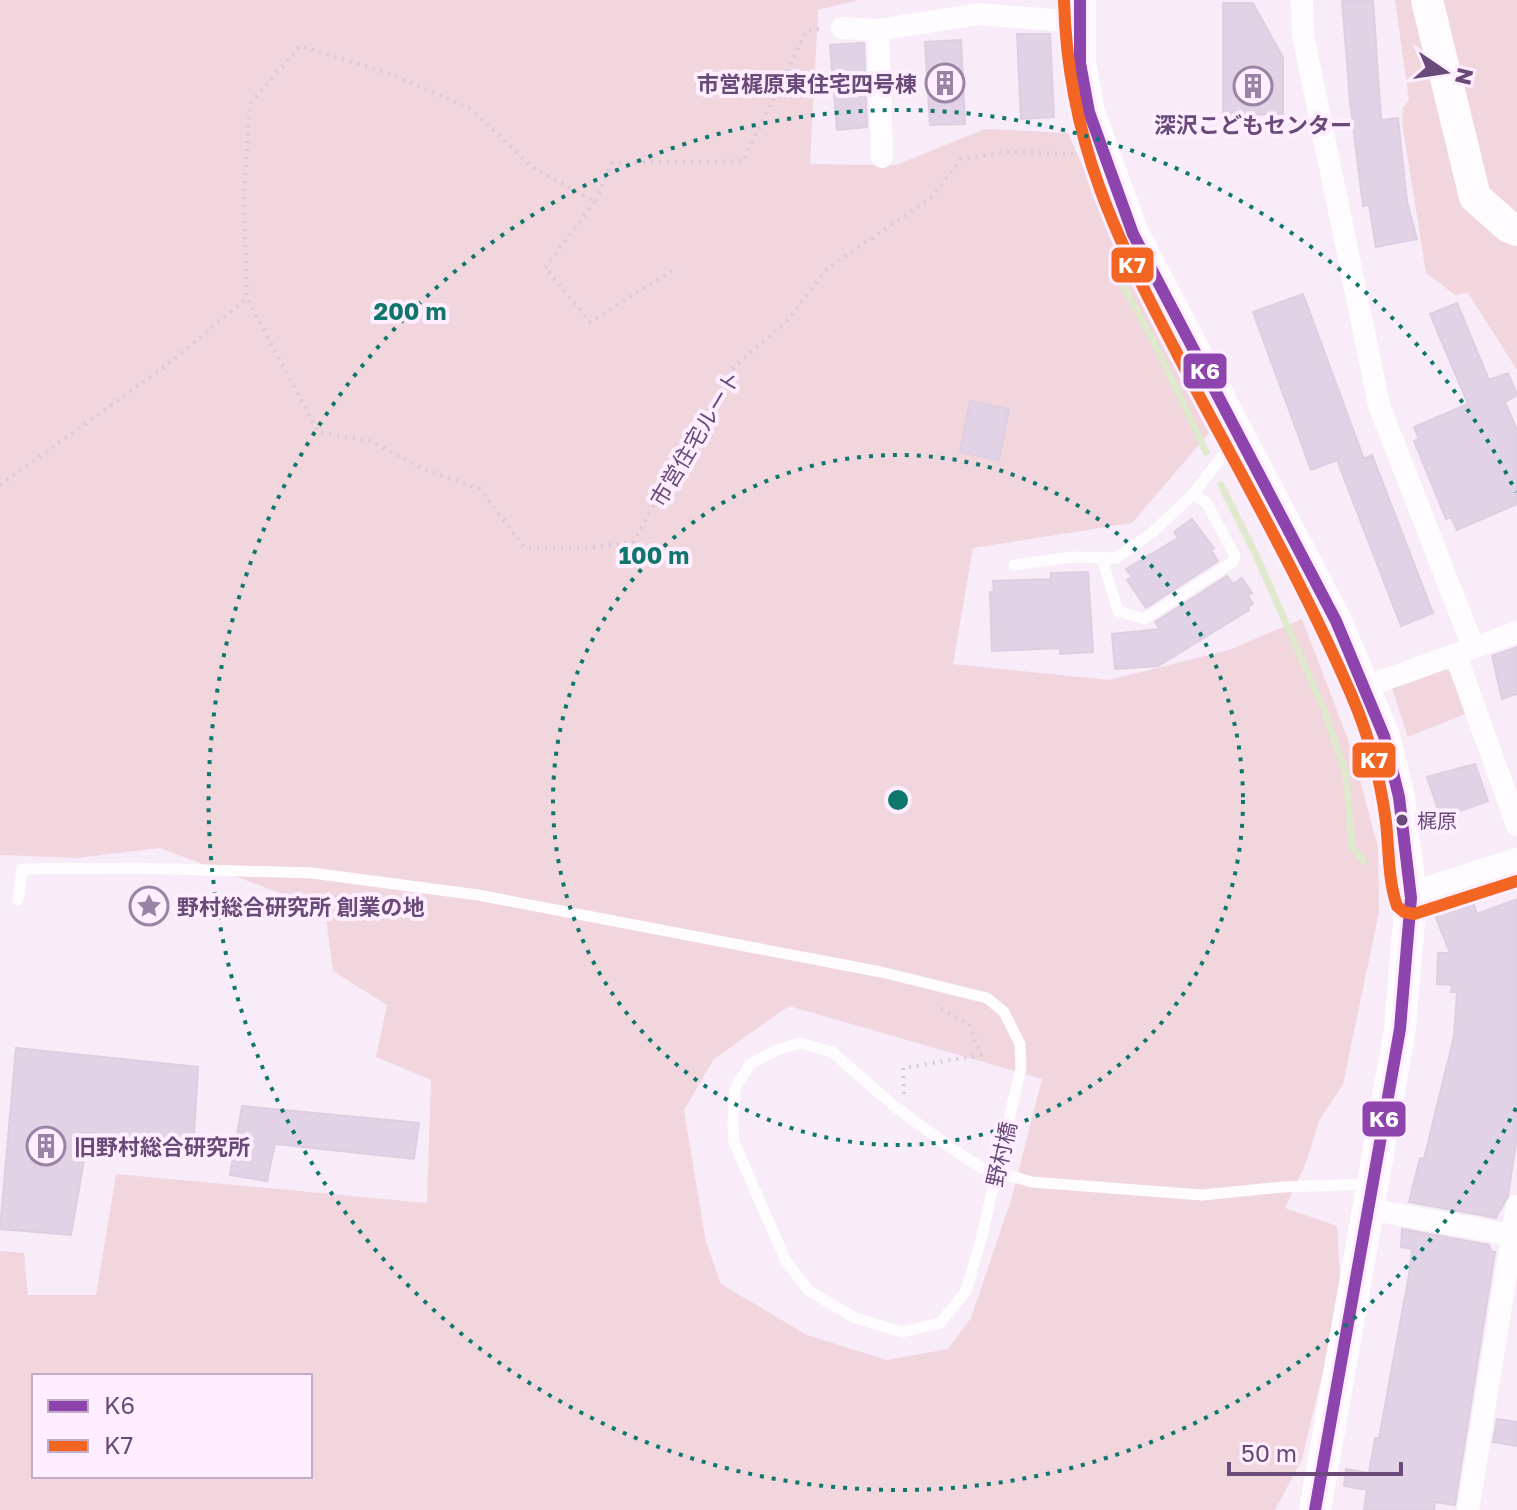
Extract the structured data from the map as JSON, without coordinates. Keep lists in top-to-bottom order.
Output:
{
  "streets": {
    "lane": ["野村橋"],
    "path": ["市営住宅ルート"]
  },
  "places": {
    "building": ["市営梶原東住宅四号棟", "深沢こどもセンター", "旧野村総合研究所"],
    "other": ["梶原"],
    "place": ["野村総合研究所 創業の地"]
  },
  "lines": ["transit line K6", "transit line K7"],
  "legend": ["K6", "K7"],
  "scale_bar": "50 m",
  "north": "right",
  "rings": ["200 m", "100 m"]
}
